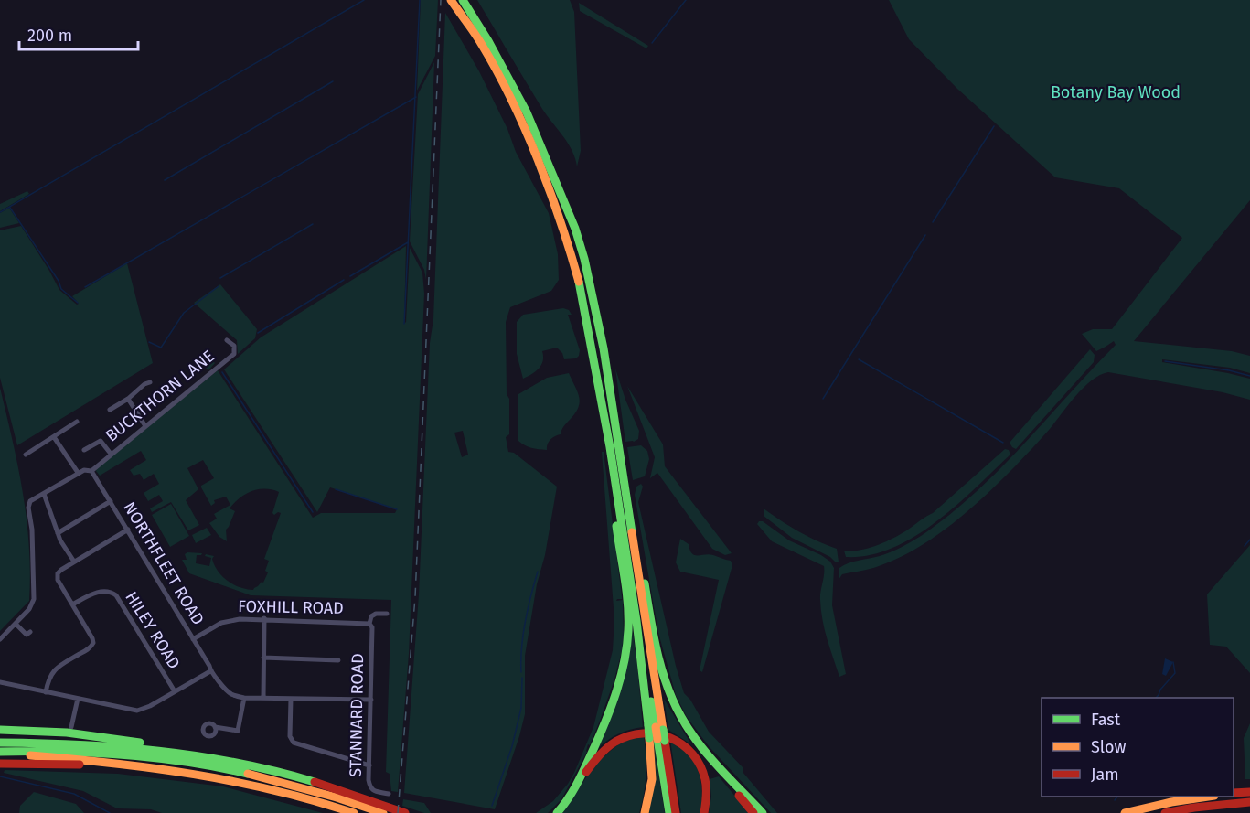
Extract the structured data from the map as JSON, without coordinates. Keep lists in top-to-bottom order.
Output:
{
  "streets": {
    "street": [
      "BUCKTHORN LANE",
      "NORTHFLEET ROAD",
      "FOXHILL ROAD",
      "HILEY ROAD",
      "STANNARD ROAD"
    ]
  },
  "crossings": [
    ["BUCKTHORN LANE", "NORTHFLEET ROAD"],
    ["NORTHFLEET ROAD", "FOXHILL ROAD"],
    ["FOXHILL ROAD", "STANNARD ROAD"]
  ],
  "parks": ["Botany Bay Wood"],
  "legend": ["Fast", "Slow", "Jam"],
  "scale_bar": "200 m"
}
